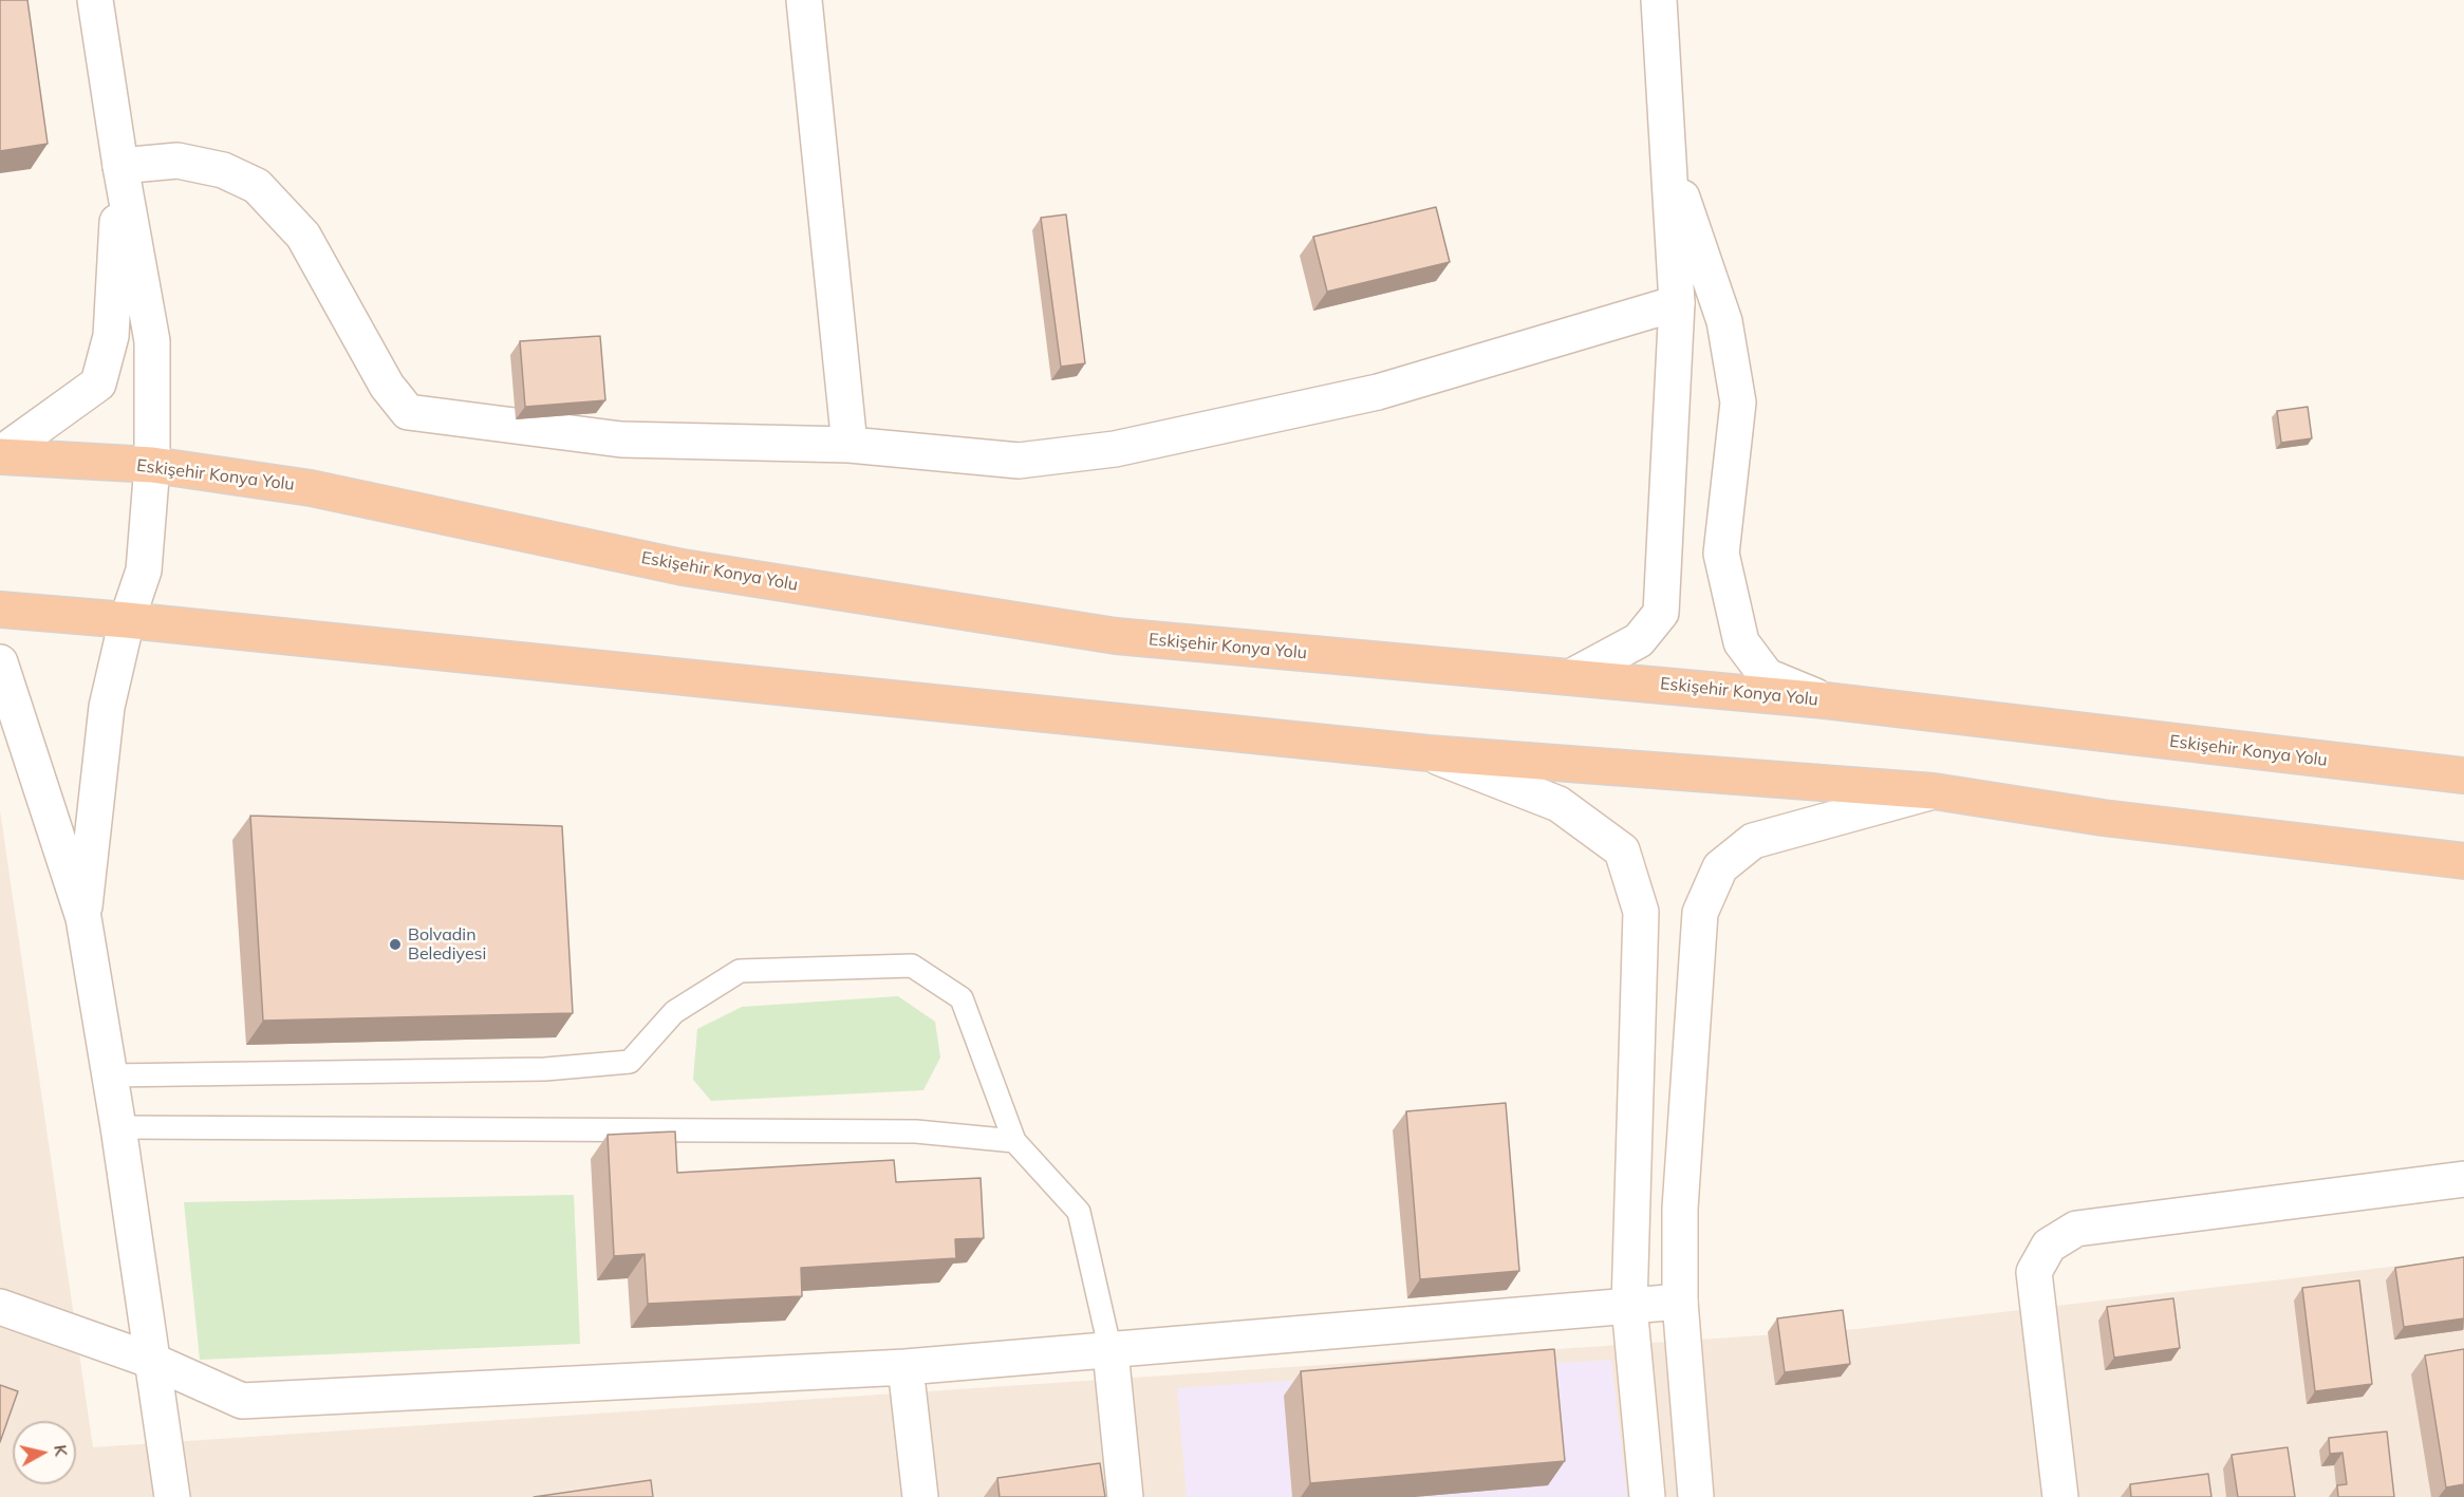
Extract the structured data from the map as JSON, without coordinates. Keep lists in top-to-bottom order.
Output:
{
  "streets": {
    "highway": ["Eskişehir Konya Yolu"]
  },
  "places": ["Bolvadin Belediyesi"],
  "north": "right"
}
